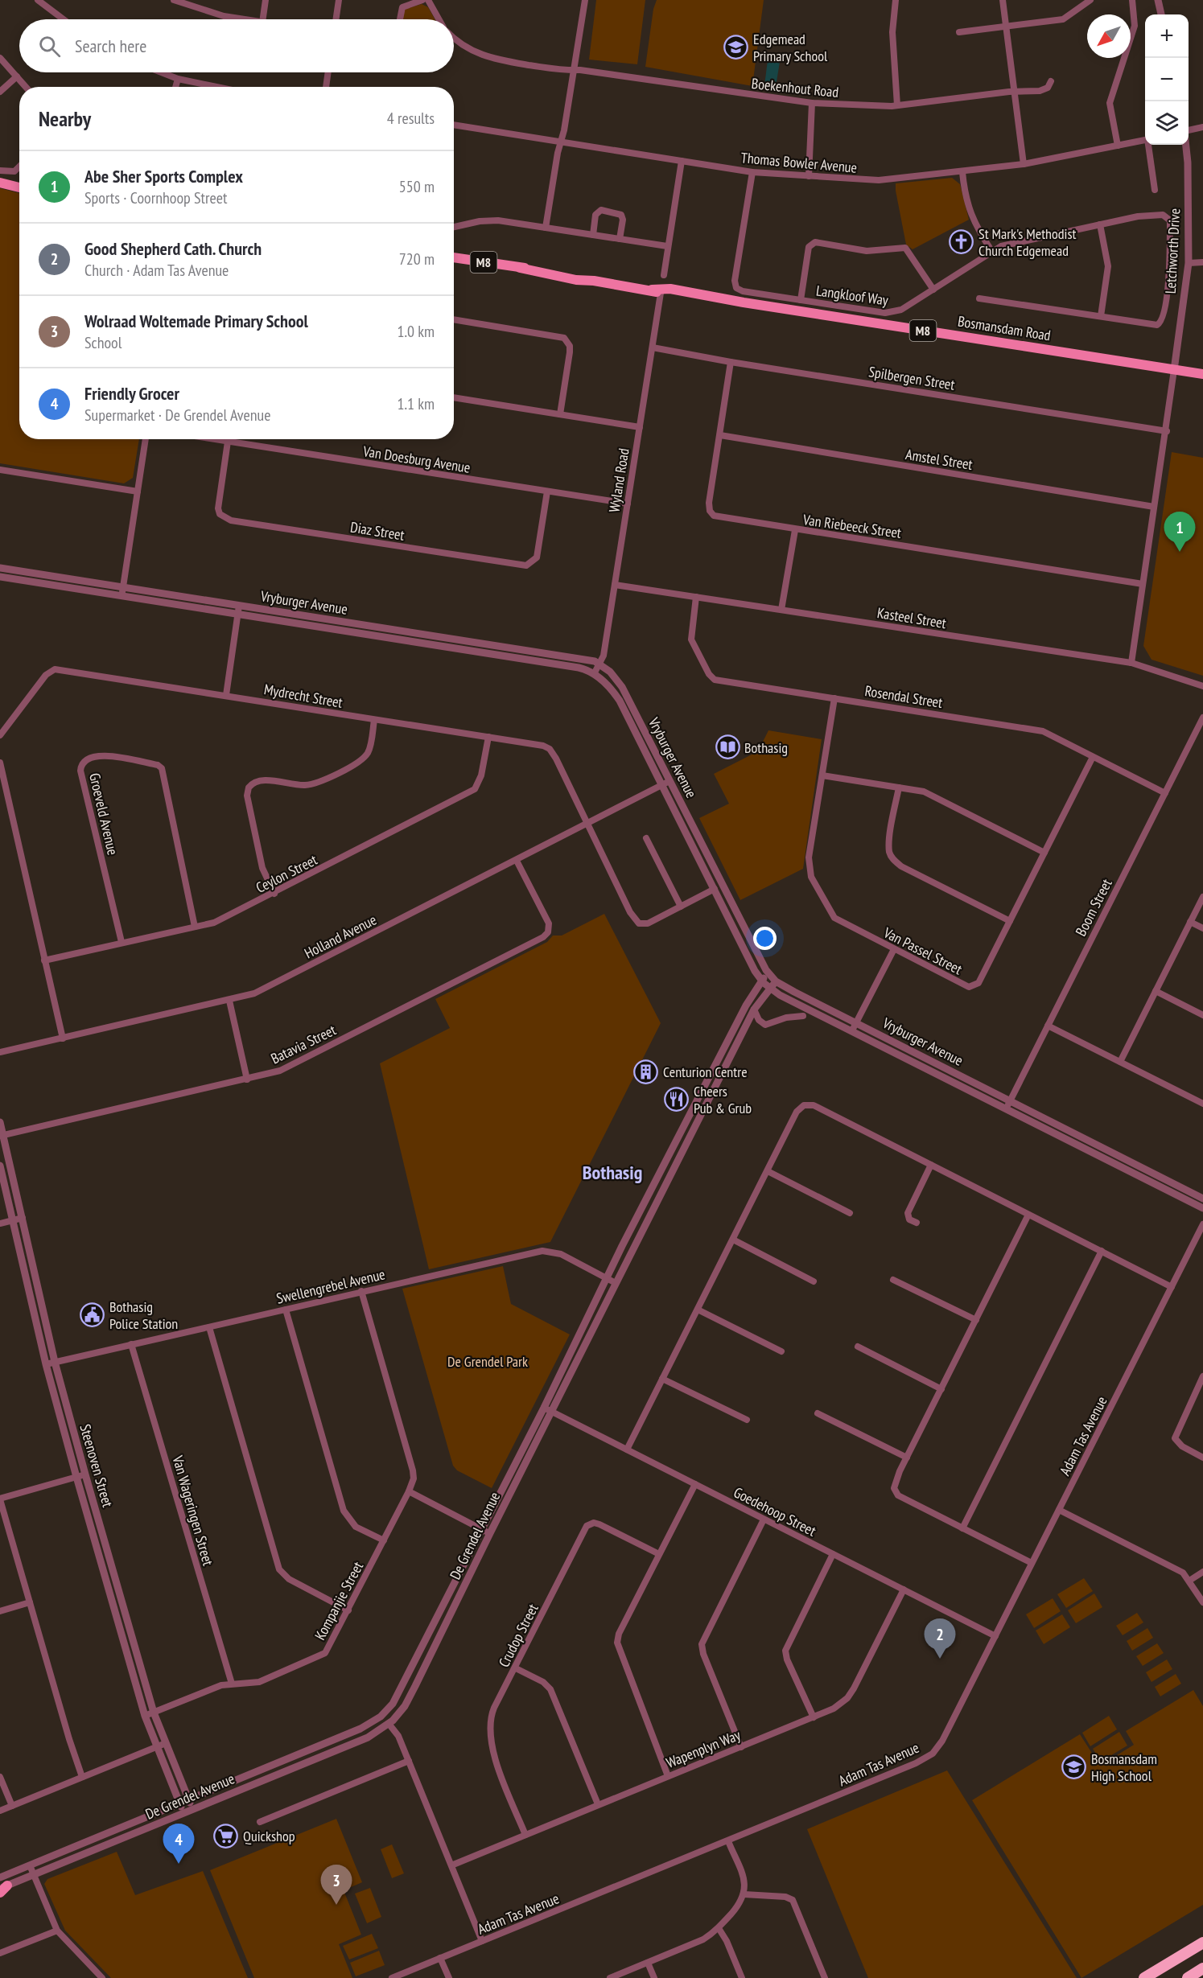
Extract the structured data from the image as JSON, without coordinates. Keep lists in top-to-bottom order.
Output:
{
  "streets": {
    "main road": ["M8", "Bosmansdam Road"],
    "street": [
      "Boekenhout Road",
      "Thomas Bowler Avenue",
      "Letchworth Drive",
      "Langkloof Way",
      "Spilbergen Street",
      "Van Doesburg Avenue",
      "Amstel Street",
      "Wyland Road",
      "Van Riebeeck Street",
      "Diaz Street",
      "Vryburger Avenue",
      "Kasteel Street",
      "Mydrecht Street",
      "Rosendal Street",
      "Groeveld Avenue",
      "Ceylon Street",
      "Boom Street",
      "Holland Avenue",
      "Van Passel Street",
      "Batavia Street",
      "Swellengrebel Avenue",
      "Adam Tas Avenue",
      "Steenoven Street",
      "Van Wageringen Street",
      "Goedehoop Street",
      "De Grendel Avenue",
      "Kompanjie Street",
      "Crudop Street",
      "Wapenplyn Way"
    ]
  },
  "crossings": [
    ["Thomas Bowler Avenue", "Langkloof Way"],
    ["Letchworth Drive", "Bosmansdam Road"],
    ["Bosmansdam Road", "Wyland Road"],
    ["Spilbergen Street", "Wyland Road"],
    ["Spilbergen Street", "Van Riebeeck Street"],
    ["Van Doesburg Avenue", "Wyland Road"],
    ["Van Doesburg Avenue", "Diaz Street"],
    ["Amstel Street", "Van Riebeeck Street"],
    ["Wyland Road", "Vryburger Avenue"],
    ["Wyland Road", "Kasteel Street"],
    ["Vryburger Avenue", "Boom Street"],
    ["Vryburger Avenue", "Holland Avenue"],
    ["Vryburger Avenue", "De Grendel Avenue"],
    ["Kasteel Street", "Rosendal Street"],
    ["Mydrecht Street", "Ceylon Street"],
    ["Mydrecht Street", "Holland Avenue"],
    ["Rosendal Street", "Boom Street"],
    ["Rosendal Street", "Van Passel Street"],
    ["Groeveld Avenue", "Ceylon Street"],
    ["Holland Avenue", "Batavia Street"],
    ["Batavia Street", "Steenoven Street"],
    ["Swellengrebel Avenue", "Steenoven Street"],
    ["Swellengrebel Avenue", "Van Wageringen Street"],
    ["Swellengrebel Avenue", "De Grendel Avenue"],
    ["Swellengrebel Avenue", "Kompanjie Street"],
    ["Adam Tas Avenue", "Goedehoop Street"],
    ["Steenoven Street", "De Grendel Avenue"],
    ["Steenoven Street", "Kompanjie Street"],
    ["Van Wageringen Street", "Kompanjie Street"],
    ["Goedehoop Street", "De Grendel Avenue"],
    ["Goedehoop Street", "Wapenplyn Way"],
    ["Crudop Street", "Wapenplyn Way"]
  ],
  "districts": ["Bothasig"],
  "parks": ["De Grendel Park"],
  "places": {
    "school or university": ["Edgemead Primary School", "Bosmansdam High School"],
    "church": ["St Mark's Methodist Church Edgemead"],
    "library": ["Bothasig"],
    "building": ["Centurion Centre"],
    "restaurant": ["Cheers Pub & Grub"],
    "public building": ["Bothasig Police Station"],
    "supermarket": ["Quickshop"]
  },
  "north": "bottom left",
  "page": {
    "map_buttons": ["+", "−"],
    "search": "Search here",
    "heading": ["Nearby", "4 results"],
    "list": [
      {
        "mark": "1",
        "name": "Abe Sher Sports Complex",
        "note": "Sports · Coornhoop Street",
        "value": "550 m"
      },
      {
        "mark": "2",
        "name": "Good Shepherd Cath. Church",
        "note": "Church · Adam Tas Avenue",
        "value": "720 m"
      },
      {
        "mark": "3",
        "name": "Wolraad Woltemade Primary School",
        "note": "School",
        "value": "1.0 km"
      },
      {
        "mark": "4",
        "name": "Friendly Grocer",
        "note": "Supermarket · De Grendel Avenue",
        "value": "1.1 km"
      }
    ],
    "pins": [
      "1",
      "2",
      "4",
      "3"
    ]
  }
}
